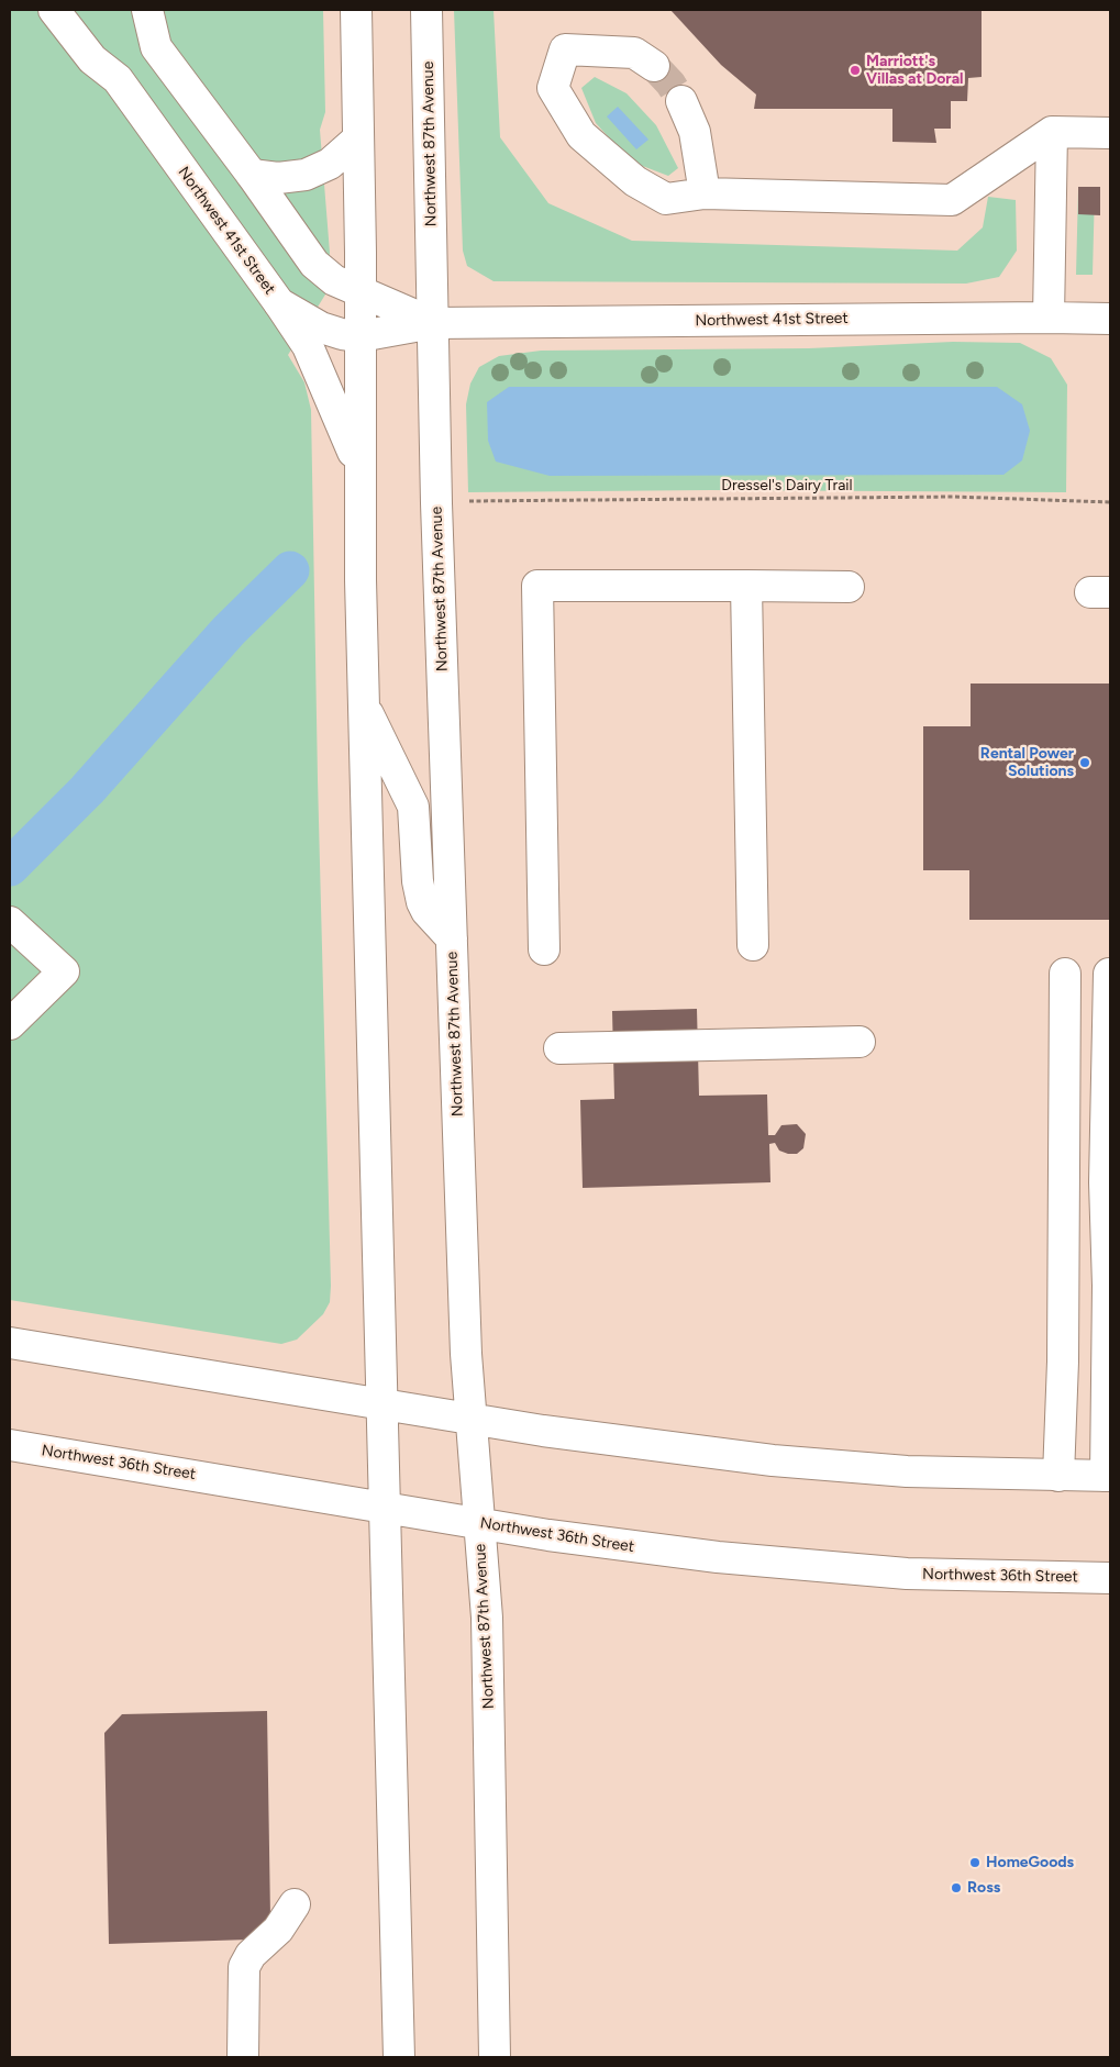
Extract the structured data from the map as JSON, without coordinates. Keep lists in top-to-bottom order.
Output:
{
  "streets": {
    "main road": ["Northwest 87th Avenue", "Northwest 41st Street", "Northwest 36th Street"],
    "path": ["Dressel's Dairy Trail"]
  },
  "crossings": [
    ["Northwest 87th Avenue", "Northwest 41st Street"],
    ["Northwest 87th Avenue", "Northwest 36th Street"]
  ],
  "places": [
    "Marriott's Villas at Doral",
    "Rental Power Solutions",
    "HomeGoods",
    "Ross"
  ]
}
